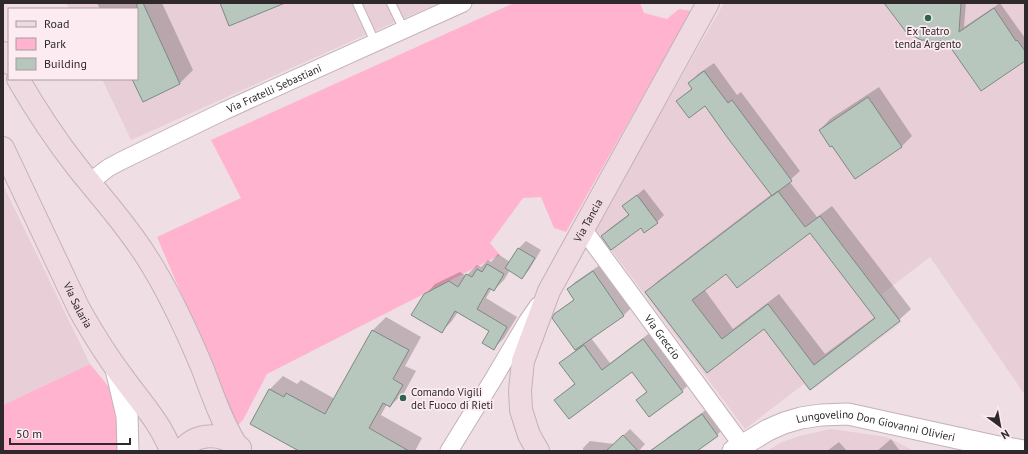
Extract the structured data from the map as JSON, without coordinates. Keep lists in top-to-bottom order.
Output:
{
  "streets": {
    "main road": ["Via Tancia", "Via Salaria"],
    "street": ["Via Fratelli Sebastiani", "Via Greccio", "Lungovelino Don Giovanni Olivieri"]
  },
  "crossings": [
    ["Via Tancia", "Via Greccio"],
    ["Via Greccio", "Lungovelino Don Giovanni Olivieri"]
  ],
  "places": ["Ex Teatro tenda Argento", "Comando Vigili del Fuoco di Rieti"],
  "legend": ["Road", "Park", "Building"],
  "scale_bar": "50 m",
  "north": "bottom right"
}
